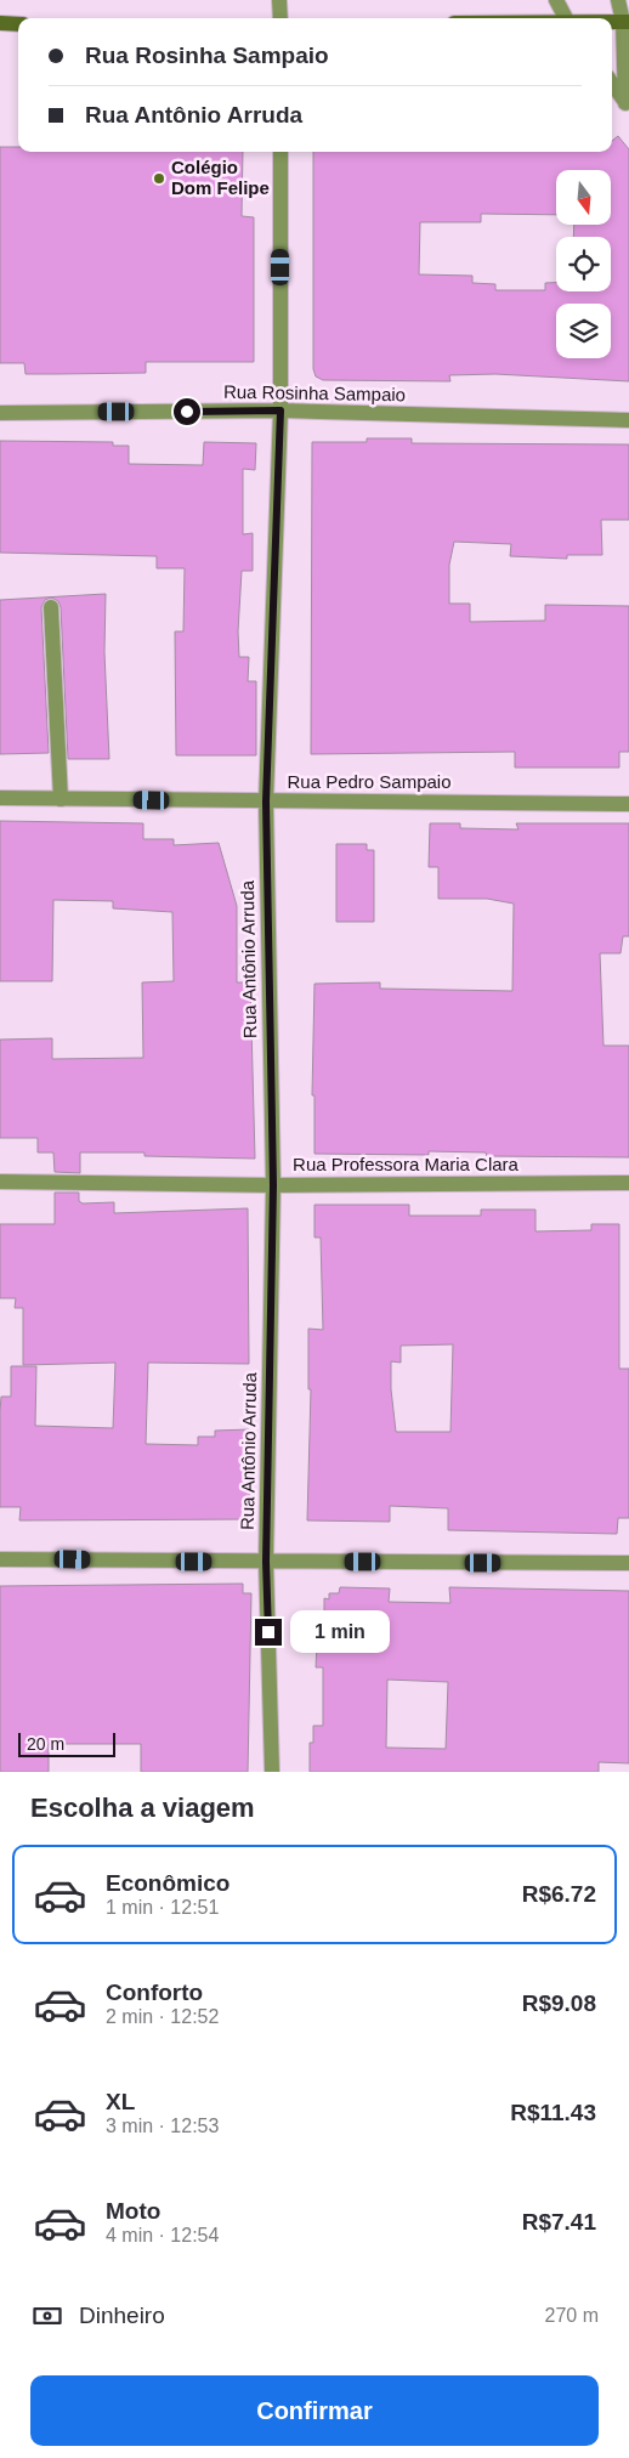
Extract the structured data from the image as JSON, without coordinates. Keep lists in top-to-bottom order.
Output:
{
  "streets": {
    "street": [
      "Rua Rosinha Sampaio",
      "Rua Pedro Sampaio",
      "Rua Antônio Arruda",
      "Rua Professora Maria Clara"
    ]
  },
  "crossings": [
    ["Rua Rosinha Sampaio", "Rua Antônio Arruda"],
    ["Rua Pedro Sampaio", "Rua Antônio Arruda"],
    ["Rua Antônio Arruda", "Rua Professora Maria Clara"]
  ],
  "places": ["Colégio Dom Felipe"],
  "scale_bar": "20 m",
  "north": "bottom",
  "page": {
    "banner": ["Rua Rosinha Sampaio", "Rua Antônio Arruda"],
    "bubble": "1 min",
    "scale": "20 m",
    "heading": "Escolha a viagem",
    "list": [
      {
        "name": "Econômico",
        "note": "1 min · 12:51",
        "value": "R$6.72"
      },
      {
        "name": "Conforto",
        "note": "2 min · 12:52",
        "value": "R$9.08"
      },
      {
        "name": "XL",
        "note": "3 min · 12:53",
        "value": "R$11.43"
      },
      {
        "name": "Moto",
        "note": "4 min · 12:54",
        "value": "R$7.41"
      }
    ],
    "pay": ["Dinheiro", "270 m"],
    "buttons": "Confirmar"
  }
}
